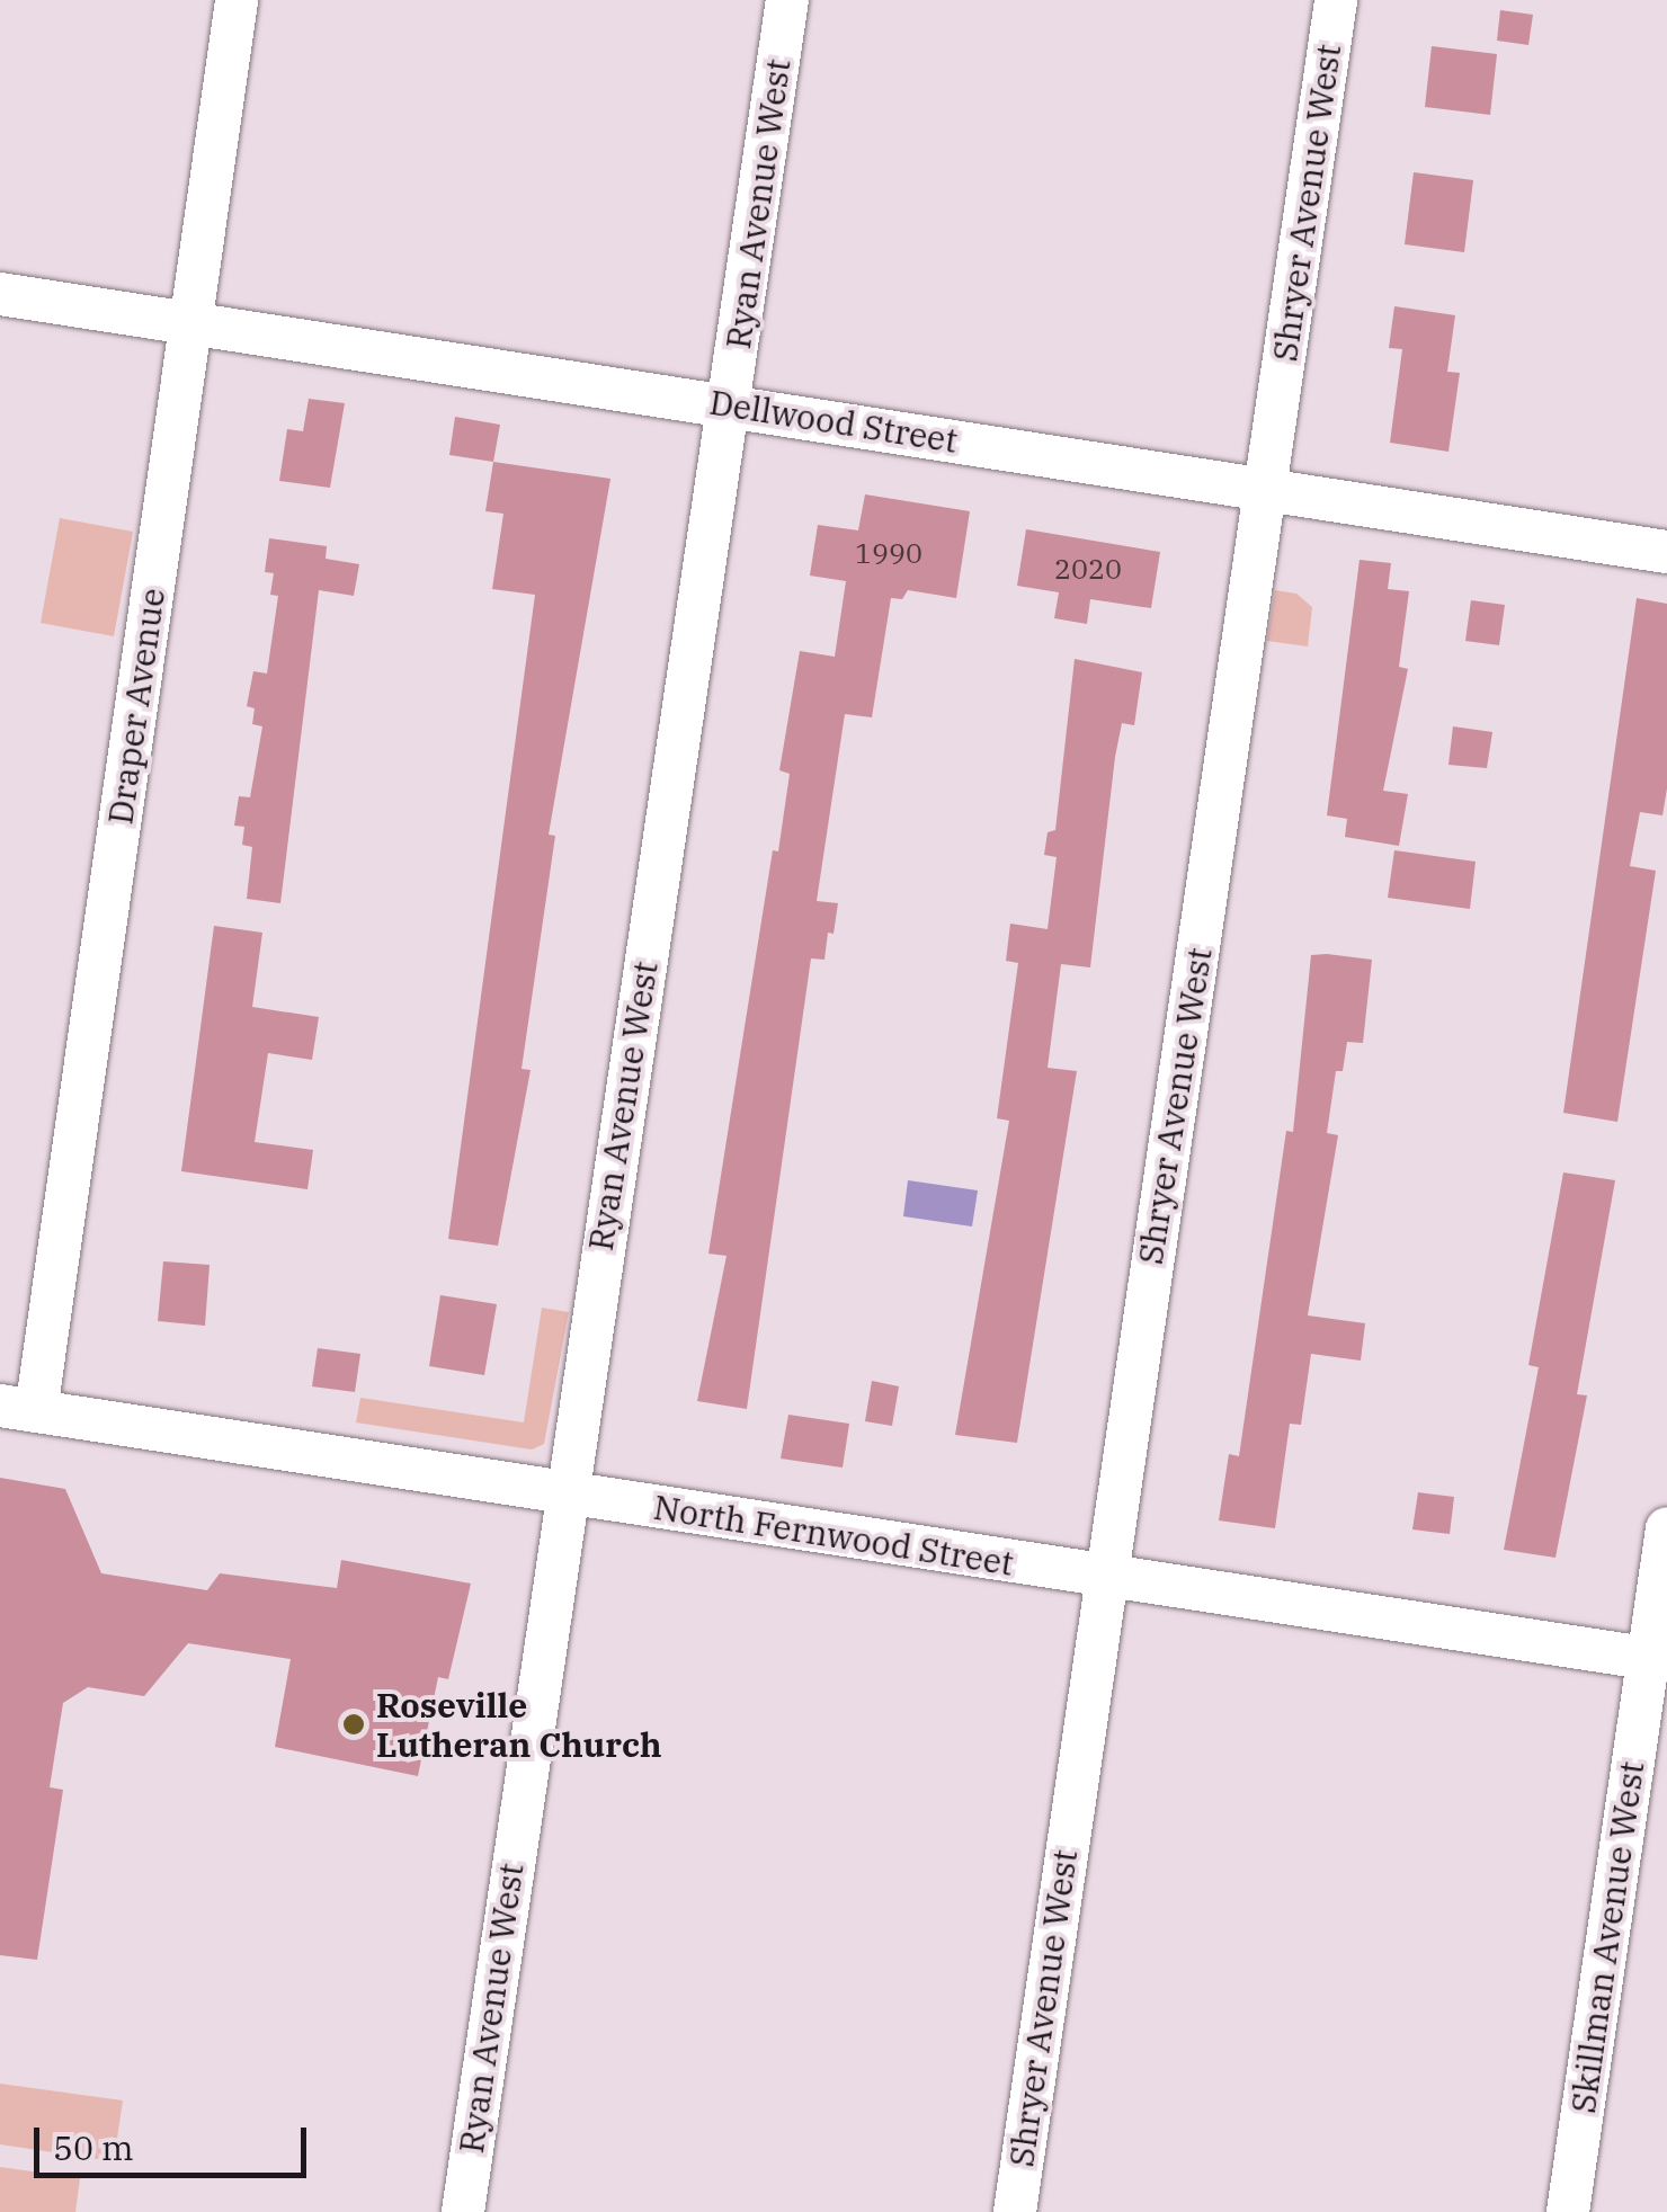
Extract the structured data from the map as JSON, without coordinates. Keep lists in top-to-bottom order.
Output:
{
  "streets": {
    "street": [
      "Shryer Avenue West",
      "Ryan Avenue West",
      "Dellwood Street",
      "Draper Avenue",
      "North Fernwood Street",
      "Skillman Avenue West"
    ]
  },
  "crossings": [
    ["Shryer Avenue West", "Dellwood Street"],
    ["Shryer Avenue West", "North Fernwood Street"],
    ["Ryan Avenue West", "Dellwood Street"],
    ["Ryan Avenue West", "North Fernwood Street"],
    ["Dellwood Street", "Draper Avenue"],
    ["Draper Avenue", "North Fernwood Street"],
    ["North Fernwood Street", "Skillman Avenue West"]
  ],
  "places": ["Roseville Lutheran Church"],
  "house_numbers": ["1990", "2020"],
  "scale_bar": "50 m"
}
